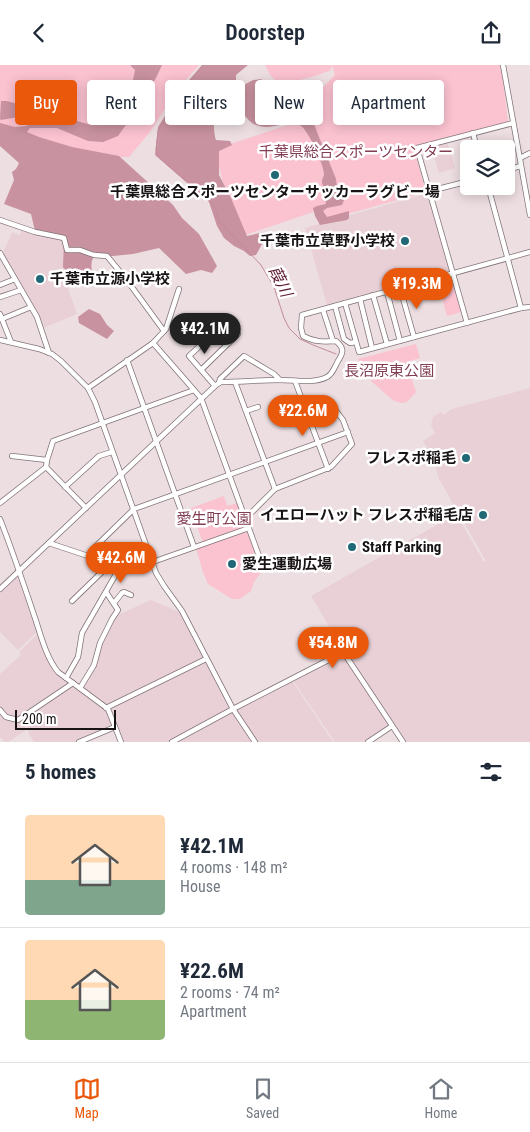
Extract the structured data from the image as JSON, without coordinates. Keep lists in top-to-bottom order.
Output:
{
  "water": ["葭川"],
  "parks": ["千葉県総合スポーツセンター", "長沼原東公園", "愛生町公園"],
  "places": [
    "千葉県総合スポーツセンターサッカーラグビー場",
    "千葉市立草野小学校",
    "千葉市立源小学校",
    "フレスポ稲毛",
    "イエローハット フレスポ稲毛店",
    "Staff Parking",
    "愛生運動広場"
  ],
  "scale_bar": "200 m",
  "page": {
    "header": "Doorstep",
    "chip": [
      "Buy",
      "Rent",
      "Filters",
      "New",
      "Apartment"
    ],
    "price": [
      "¥19.3M",
      "¥42.1M",
      "¥22.6M",
      "¥42.6M",
      "¥54.8M"
    ],
    "scale": "200 m",
    "heading": "5 homes",
    "list": [
      {
        "name": "¥42.1M",
        "note": "4 rooms · 148 m² · House"
      },
      {
        "name": "¥22.6M",
        "note": "2 rooms · 74 m² · Apartment"
      }
    ],
    "tabs": ["Map", "Saved", "Home"]
  }
}
